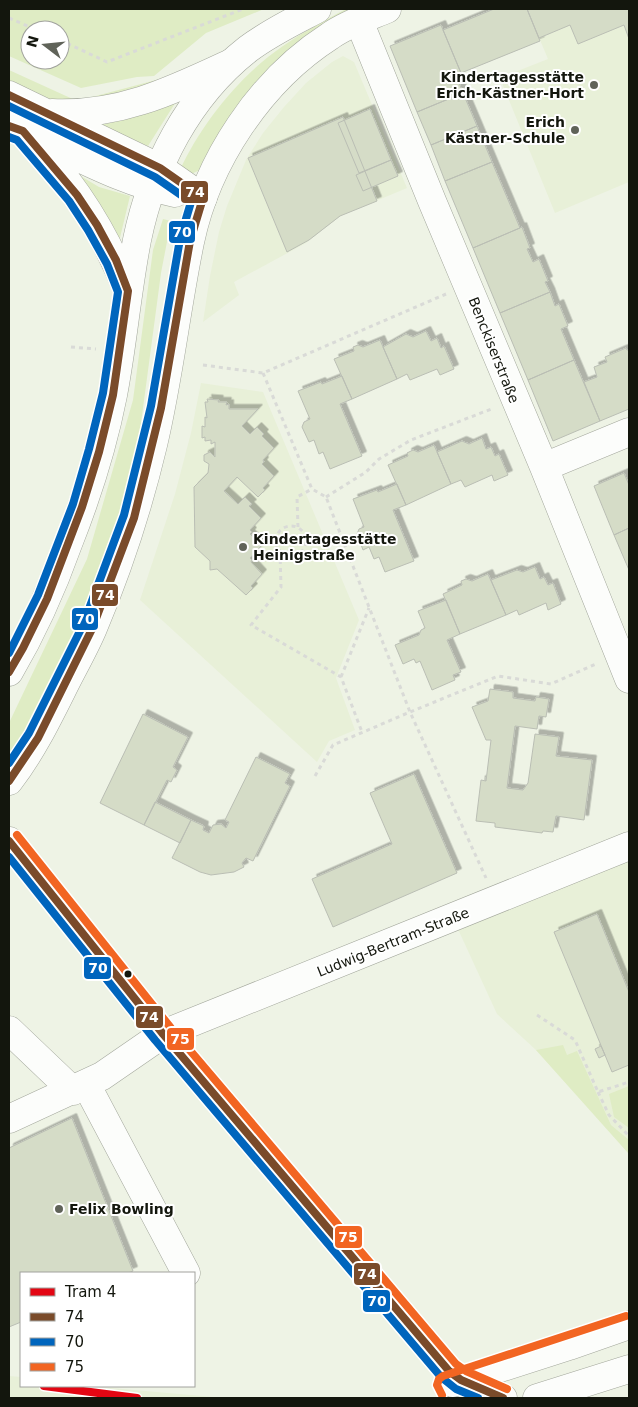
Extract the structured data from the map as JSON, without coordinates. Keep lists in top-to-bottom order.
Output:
{
  "streets": {
    "main road": ["Benckiserstraße", "Ludwig-Bertram-Straße"]
  },
  "places": [
    "Kindertagesstätte Erich-Kästner-Hort",
    "Erich Kästner-Schule",
    "Kindertagesstätte Heinigstraße",
    "Felix Bowling"
  ],
  "lines": [
    "transit line 74",
    "transit line 70",
    "transit line 75",
    "tram line 4"
  ],
  "legend": [
    "Tram 4",
    "74",
    "70",
    "75"
  ],
  "north": "left"
}
